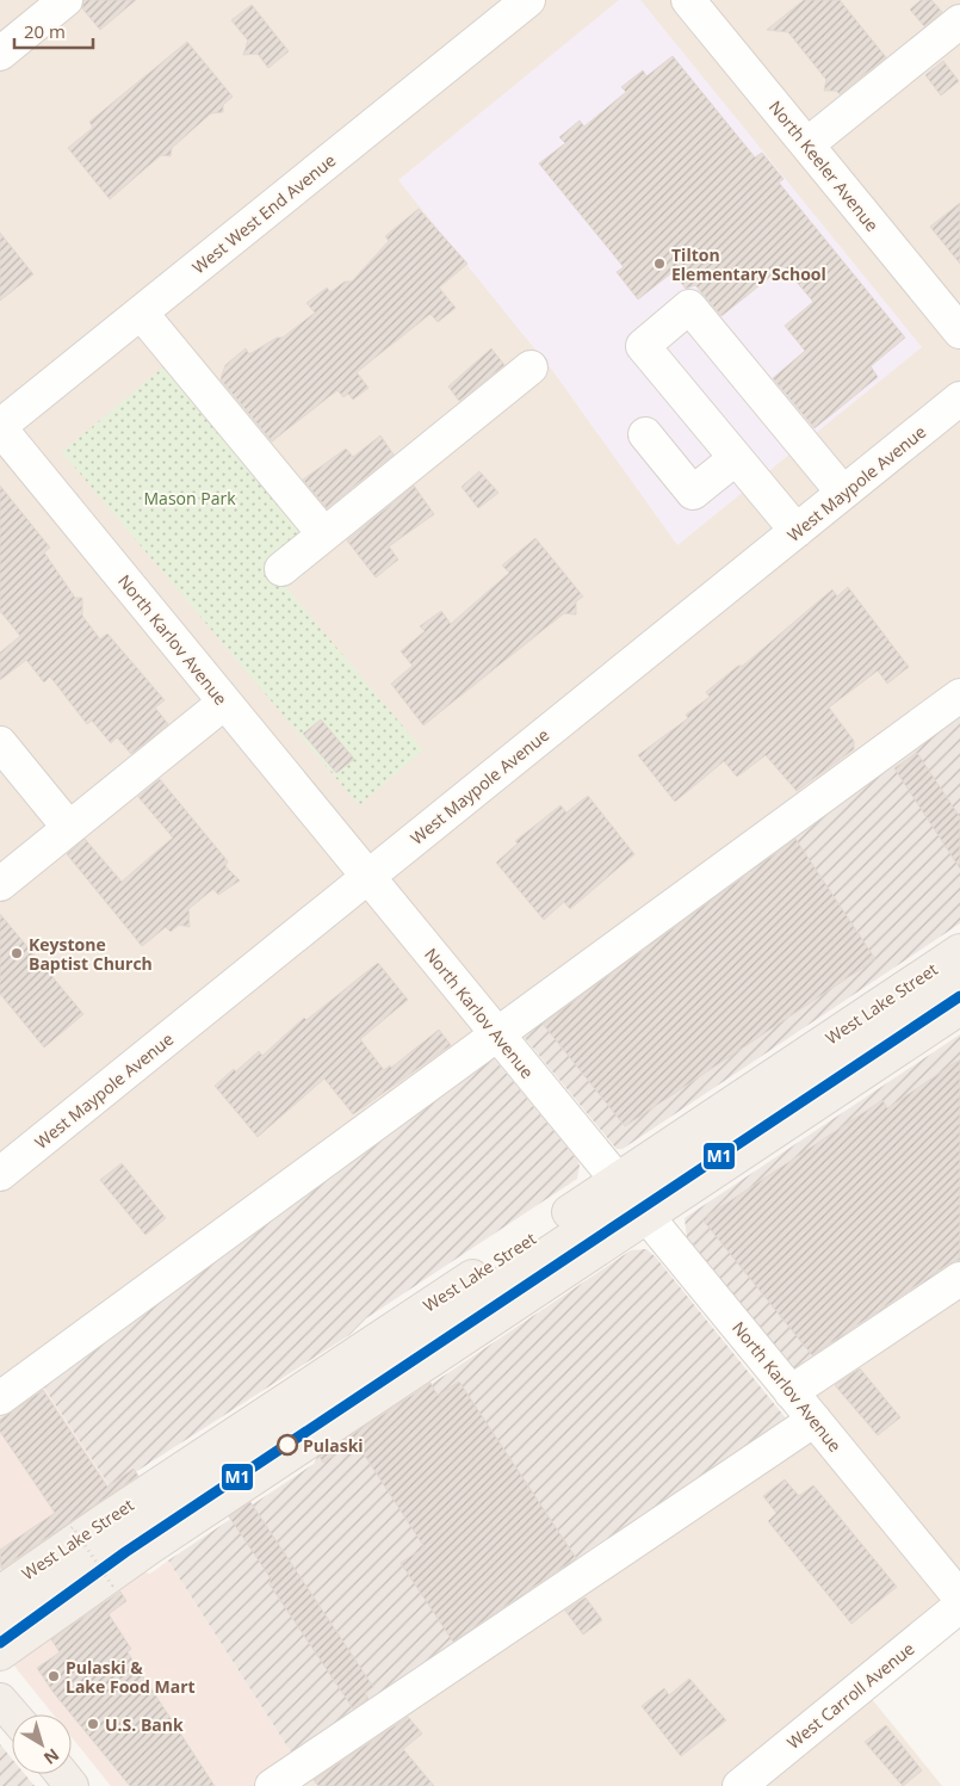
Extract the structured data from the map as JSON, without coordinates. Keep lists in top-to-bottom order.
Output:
{
  "streets": {
    "main road": ["West Lake Street"],
    "street": [
      "North Keeler Avenue",
      "West West End Avenue",
      "West Maypole Avenue",
      "North Karlov Avenue",
      "West Carroll Avenue"
    ]
  },
  "crossings": [
    ["West West End Avenue", "North Karlov Avenue"],
    ["West Maypole Avenue", "North Karlov Avenue"],
    ["North Karlov Avenue", "West Lake Street"]
  ],
  "parks": ["Mason Park"],
  "places": [
    "Tilton Elementary School",
    "Keystone Baptist Church",
    "Pulaski",
    "Pulaski & Lake Food Mart",
    "U.S. Bank"
  ],
  "lines": ["transit line M1"],
  "scale_bar": "20 m",
  "north": "bottom right"
}
